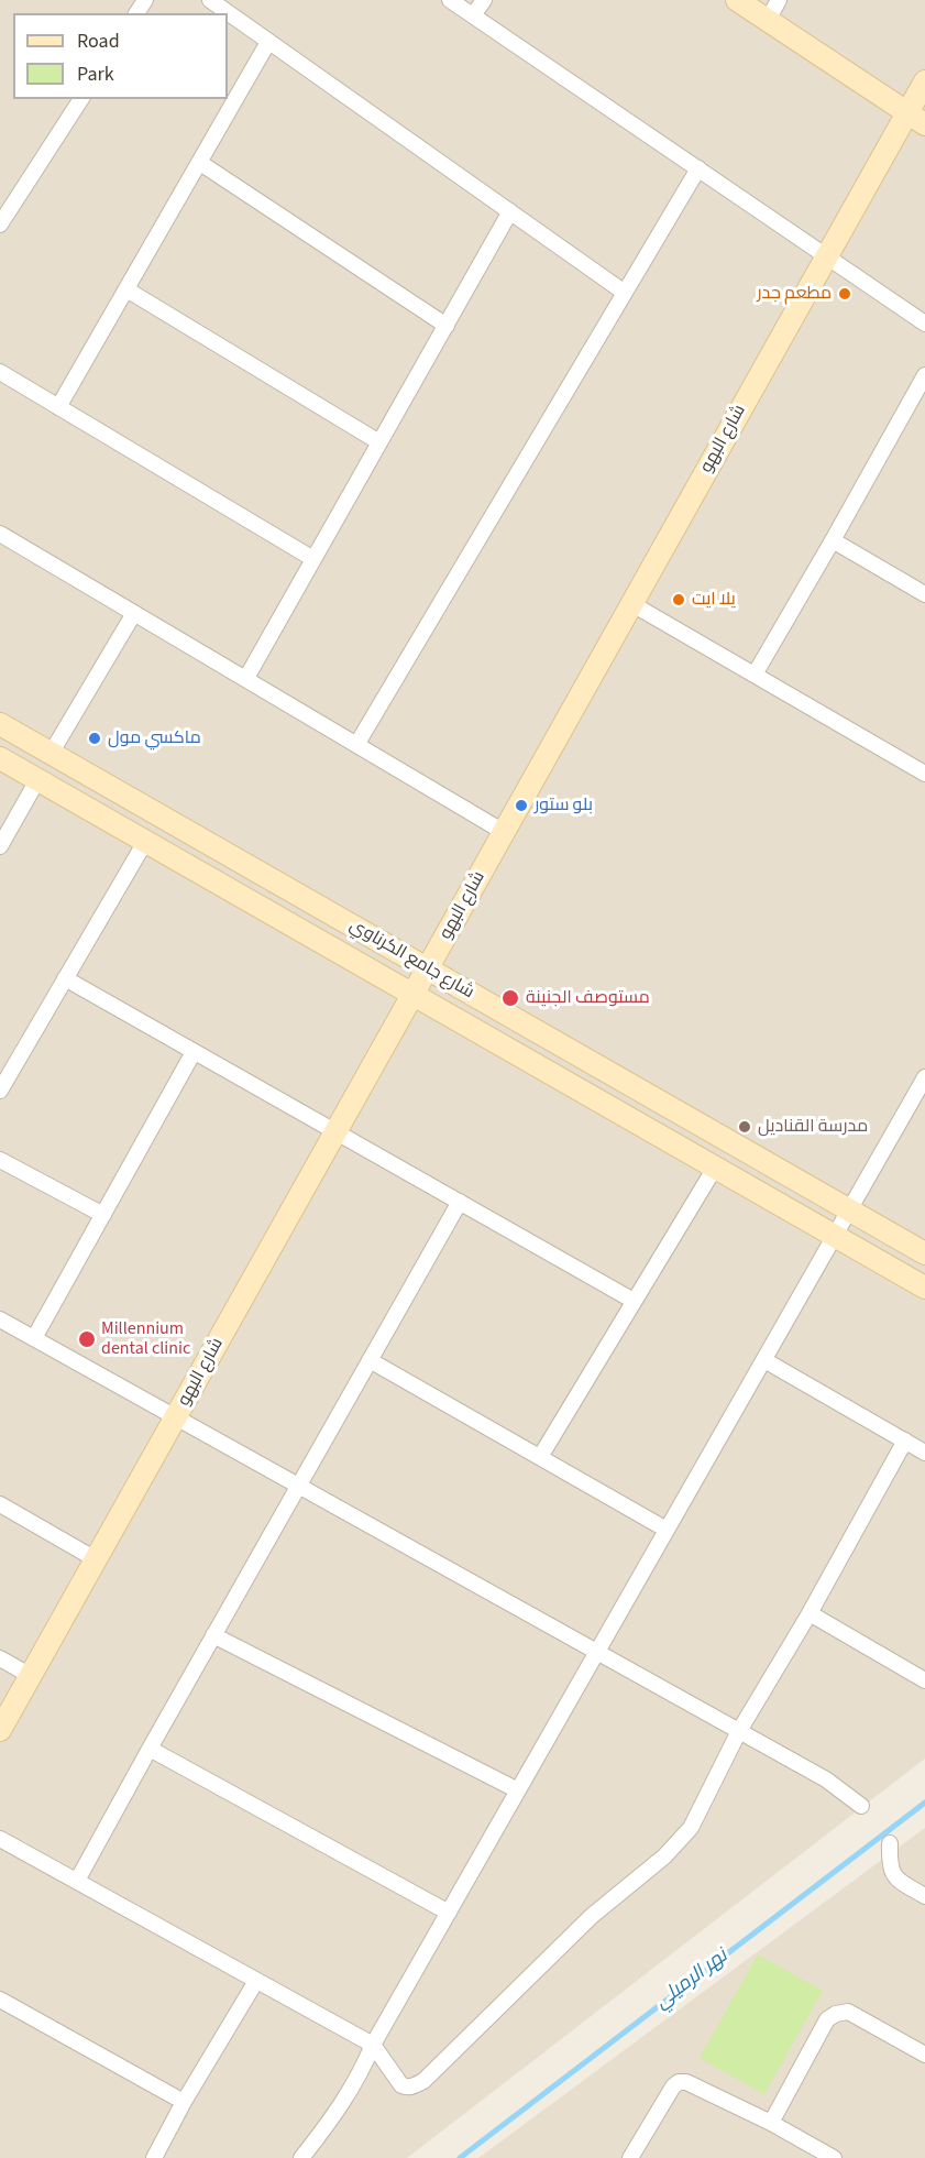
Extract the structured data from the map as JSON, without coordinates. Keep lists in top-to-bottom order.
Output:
{
  "streets": {
    "main road": ["شارع البهو", "شارع جامع الكرناوي"]
  },
  "crossings": [
    ["شارع البهو", "شارع جامع الكرناوي"]
  ],
  "water": ["نهر الرميلي"],
  "places": [
    "مطعم جدر",
    "يلا ايت",
    "ماكسي مول",
    "بلو ستور",
    "مستوصف الجنينة",
    "مدرسة القناديل",
    "Millennium dental clinic"
  ],
  "legend": ["Road", "Park"]
}
